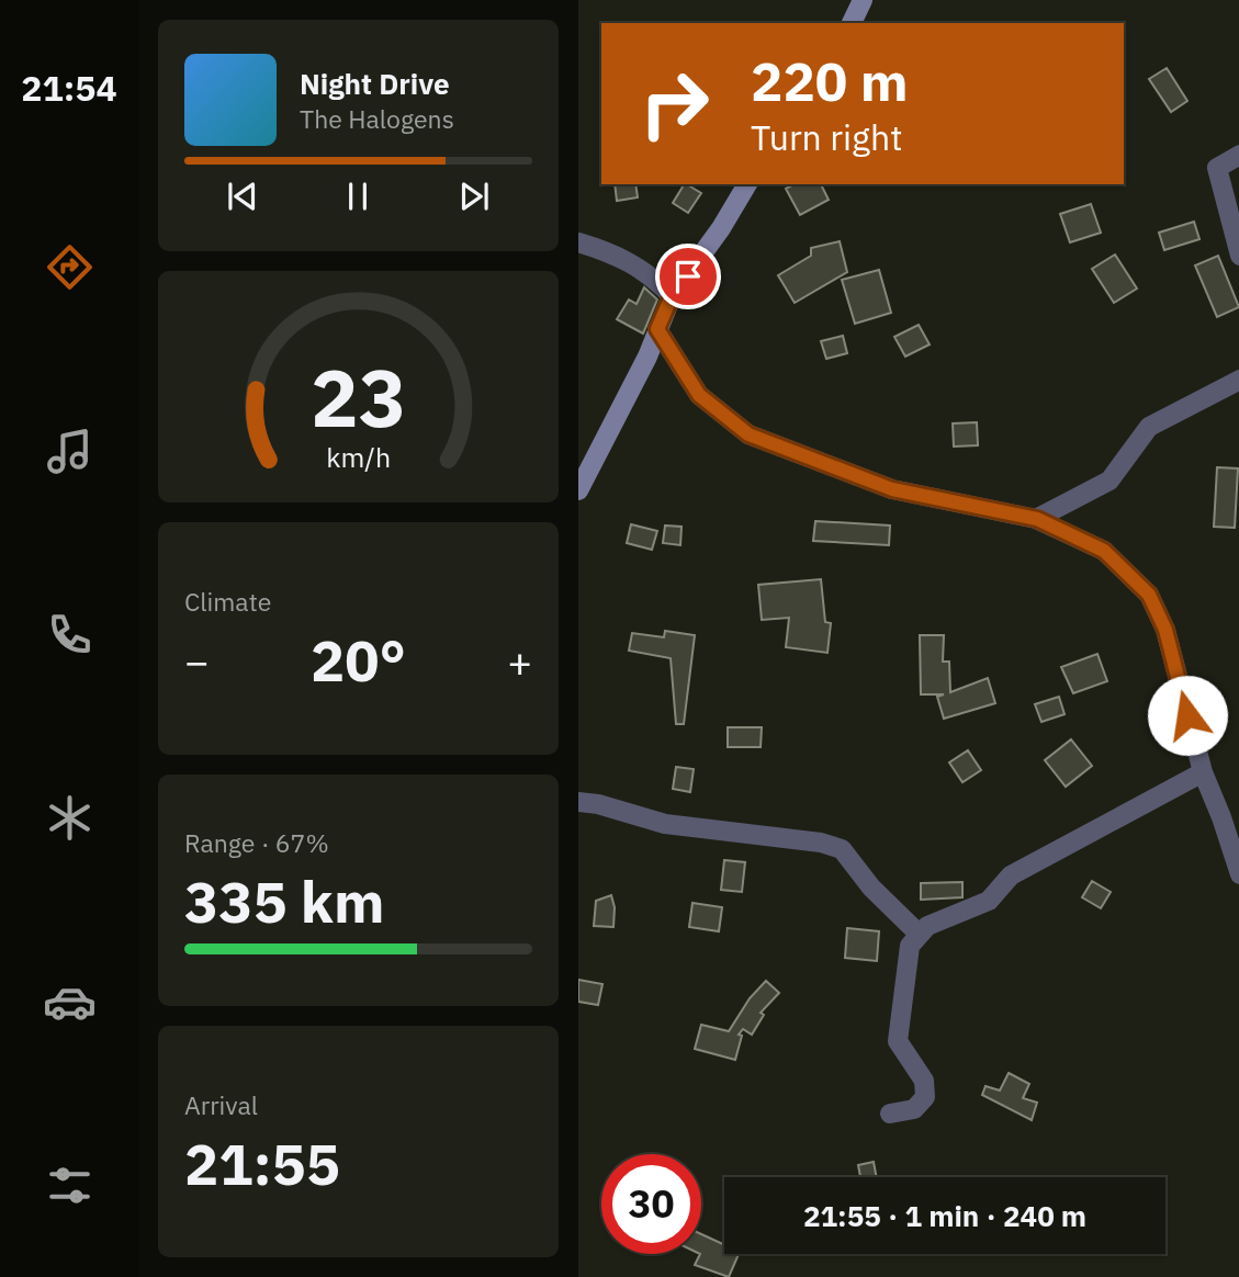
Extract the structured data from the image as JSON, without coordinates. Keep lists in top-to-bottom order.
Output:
{
  "page": {
    "tabs": "21:54",
    "turn": ["220 m", "Turn right"],
    "song": ["Night Drive", "The Halogens"],
    "tile": [
      "Climate",
      ["Range · 67%", "335 km"],
      ["Arrival", "21:55"]
    ],
    "heat": ["−", "20°", "+"],
    "limit": "30",
    "trip": "21:55 · 1 min · 240 m",
    "gauge": ["23", "km/h"]
  }
}
